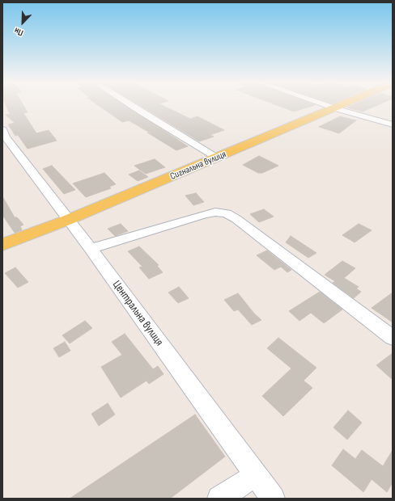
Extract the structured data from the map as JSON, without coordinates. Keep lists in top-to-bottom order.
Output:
{
  "streets": {
    "main road": ["Сигнальна вулиця"],
    "street": ["Центральна вулиця"]
  },
  "crossings": [
    ["Сигнальна вулиця", "Центральна вулиця"]
  ],
  "north": "bottom left"
}
